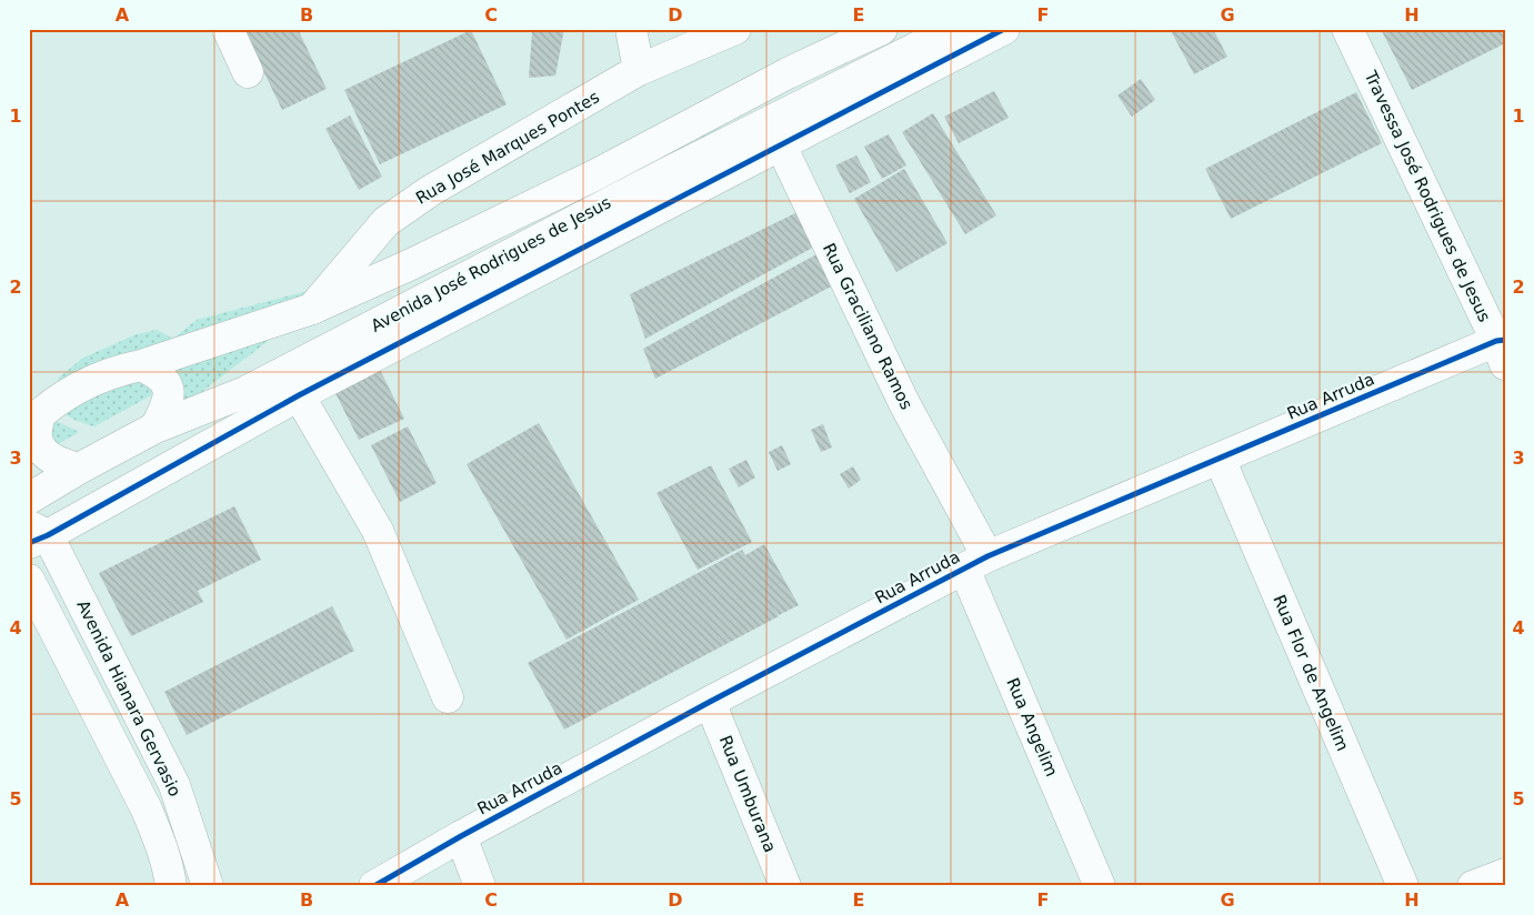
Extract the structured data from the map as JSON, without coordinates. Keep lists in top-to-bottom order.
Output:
{
  "streets": {
    "street": [
      "Rua José Marques Pontes",
      "Travessa José Rodrigues de Jesus",
      "Avenida José Rodrigues de Jesus",
      "Rua Graciliano Ramos",
      "Rua Arruda",
      "Rua Flor de Angelim",
      "Avenida Hianara Gervasio",
      "Rua Angelim",
      "Rua Umburana"
    ]
  },
  "crossings": [
    ["Rua José Marques Pontes", "Avenida José Rodrigues de Jesus"],
    ["Travessa José Rodrigues de Jesus", "Rua Arruda"],
    ["Rua Graciliano Ramos", "Rua Arruda"],
    ["Rua Graciliano Ramos", "Rua Angelim"],
    ["Rua Arruda", "Rua Flor de Angelim"],
    ["Rua Arruda", "Rua Angelim"],
    ["Rua Arruda", "Rua Umburana"]
  ],
  "grid": {
    "columns": [
      "A",
      "B",
      "C",
      "D",
      "E",
      "F",
      "G",
      "H"
    ],
    "rows": [
      "1",
      "2",
      "3",
      "4",
      "5"
    ]
  }
}
